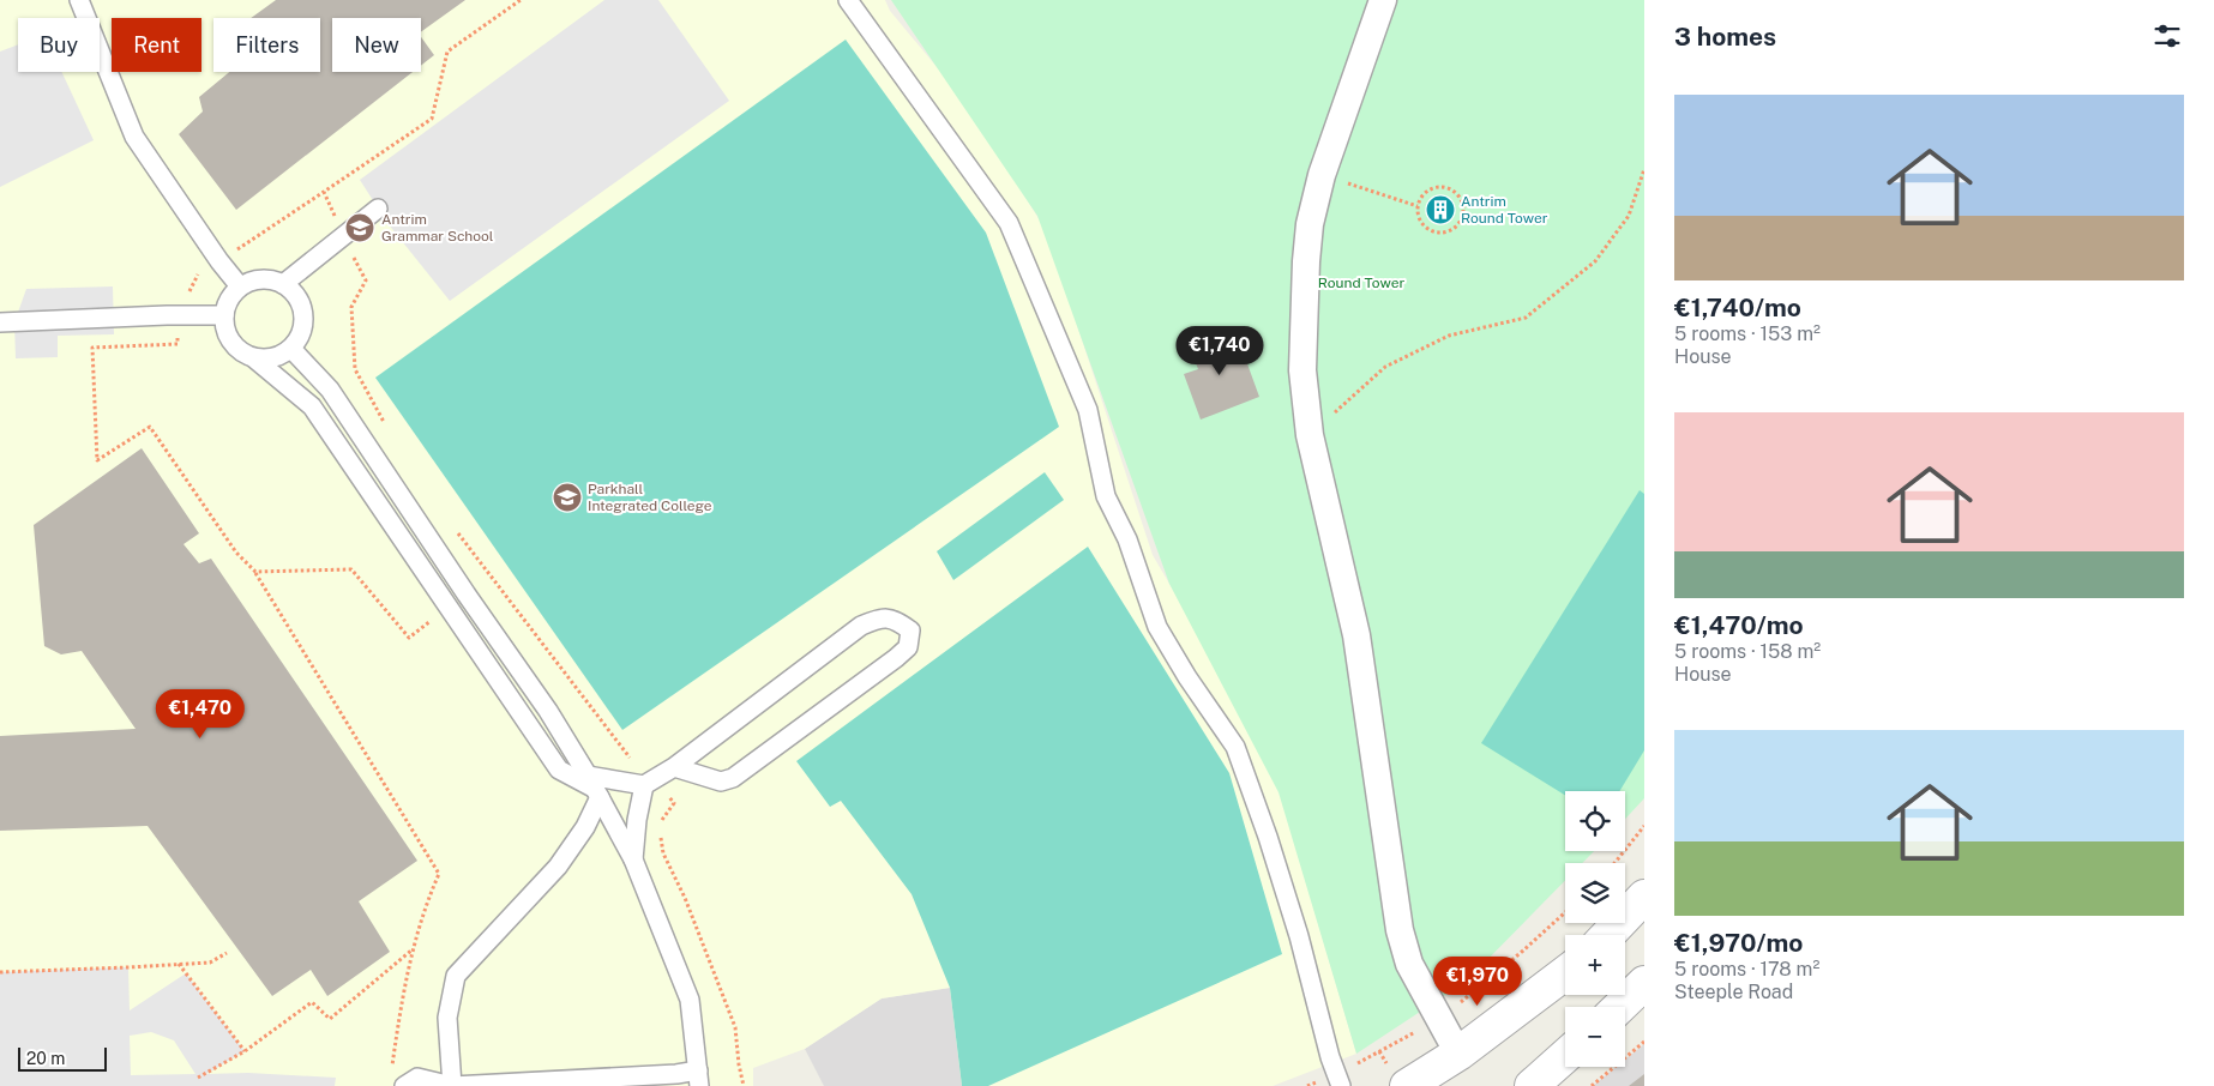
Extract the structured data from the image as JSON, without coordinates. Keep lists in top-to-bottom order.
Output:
{
  "parks": ["Round Tower"],
  "places": {
    "building": ["Antrim Round Tower"],
    "school or university": ["Antrim Grammar School", "Parkhall Integrated College"]
  },
  "scale_bar": "20 m",
  "page": {
    "heading": "3 homes",
    "chip": [
      "Buy",
      "Rent",
      "Filters",
      "New"
    ],
    "list": [
      {
        "name": "€1,740/mo",
        "note": "5 rooms · 153 m² · House"
      },
      {
        "name": "€1,470/mo",
        "note": "5 rooms · 158 m² · House"
      },
      {
        "name": "€1,970/mo",
        "note": "5 rooms · 178 m² · Steeple Road"
      }
    ],
    "price": ["€1,740", "€1,470", "€1,970"],
    "map_buttons": ["+", "−"],
    "scale": "20 m"
  }
}
